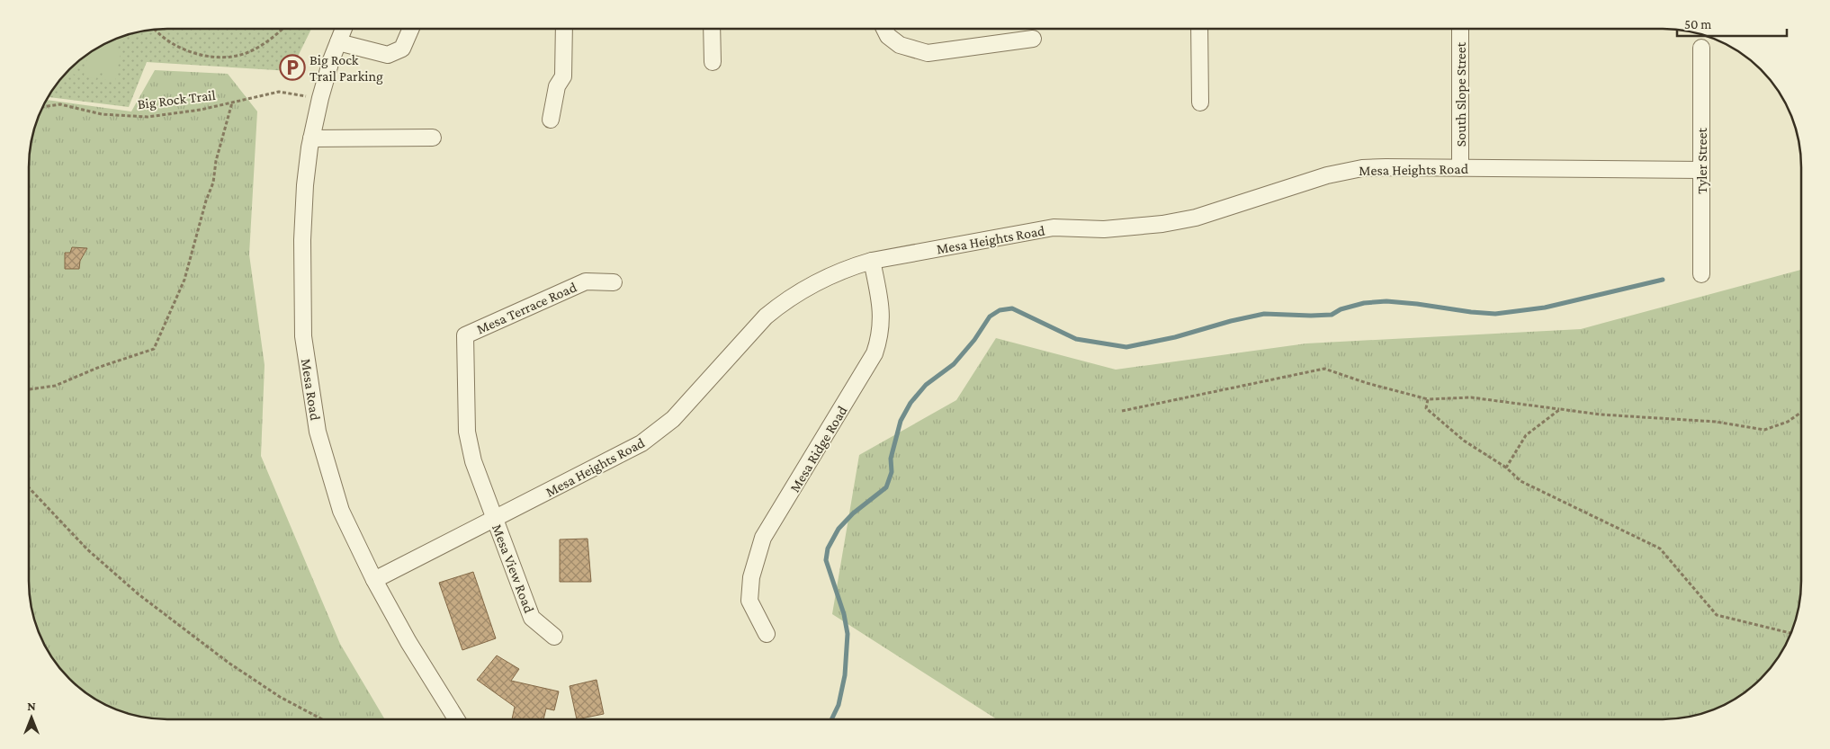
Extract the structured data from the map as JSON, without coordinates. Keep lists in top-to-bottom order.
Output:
{
  "streets": {
    "street": [
      "South Slope Street",
      "Tyler Street",
      "Mesa Heights Road",
      "Mesa Terrace Road",
      "Mesa Road",
      "Mesa Ridge Road",
      "Mesa View Road"
    ],
    "path": ["Big Rock Trail"]
  },
  "crossings": [
    ["South Slope Street", "Mesa Heights Road"],
    ["Big Rock Trail", "Mesa Road"],
    ["Tyler Street", "Mesa Heights Road"],
    ["Mesa Heights Road", "Mesa Terrace Road"],
    ["Mesa Heights Road", "Mesa Road"],
    ["Mesa Heights Road", "Mesa Ridge Road"],
    ["Mesa Heights Road", "Mesa View Road"],
    ["Mesa Terrace Road", "Mesa View Road"]
  ],
  "places": {
    "parking": ["Big Rock Trail Parking"]
  },
  "scale_bar": "50 m",
  "north": "top"
}
